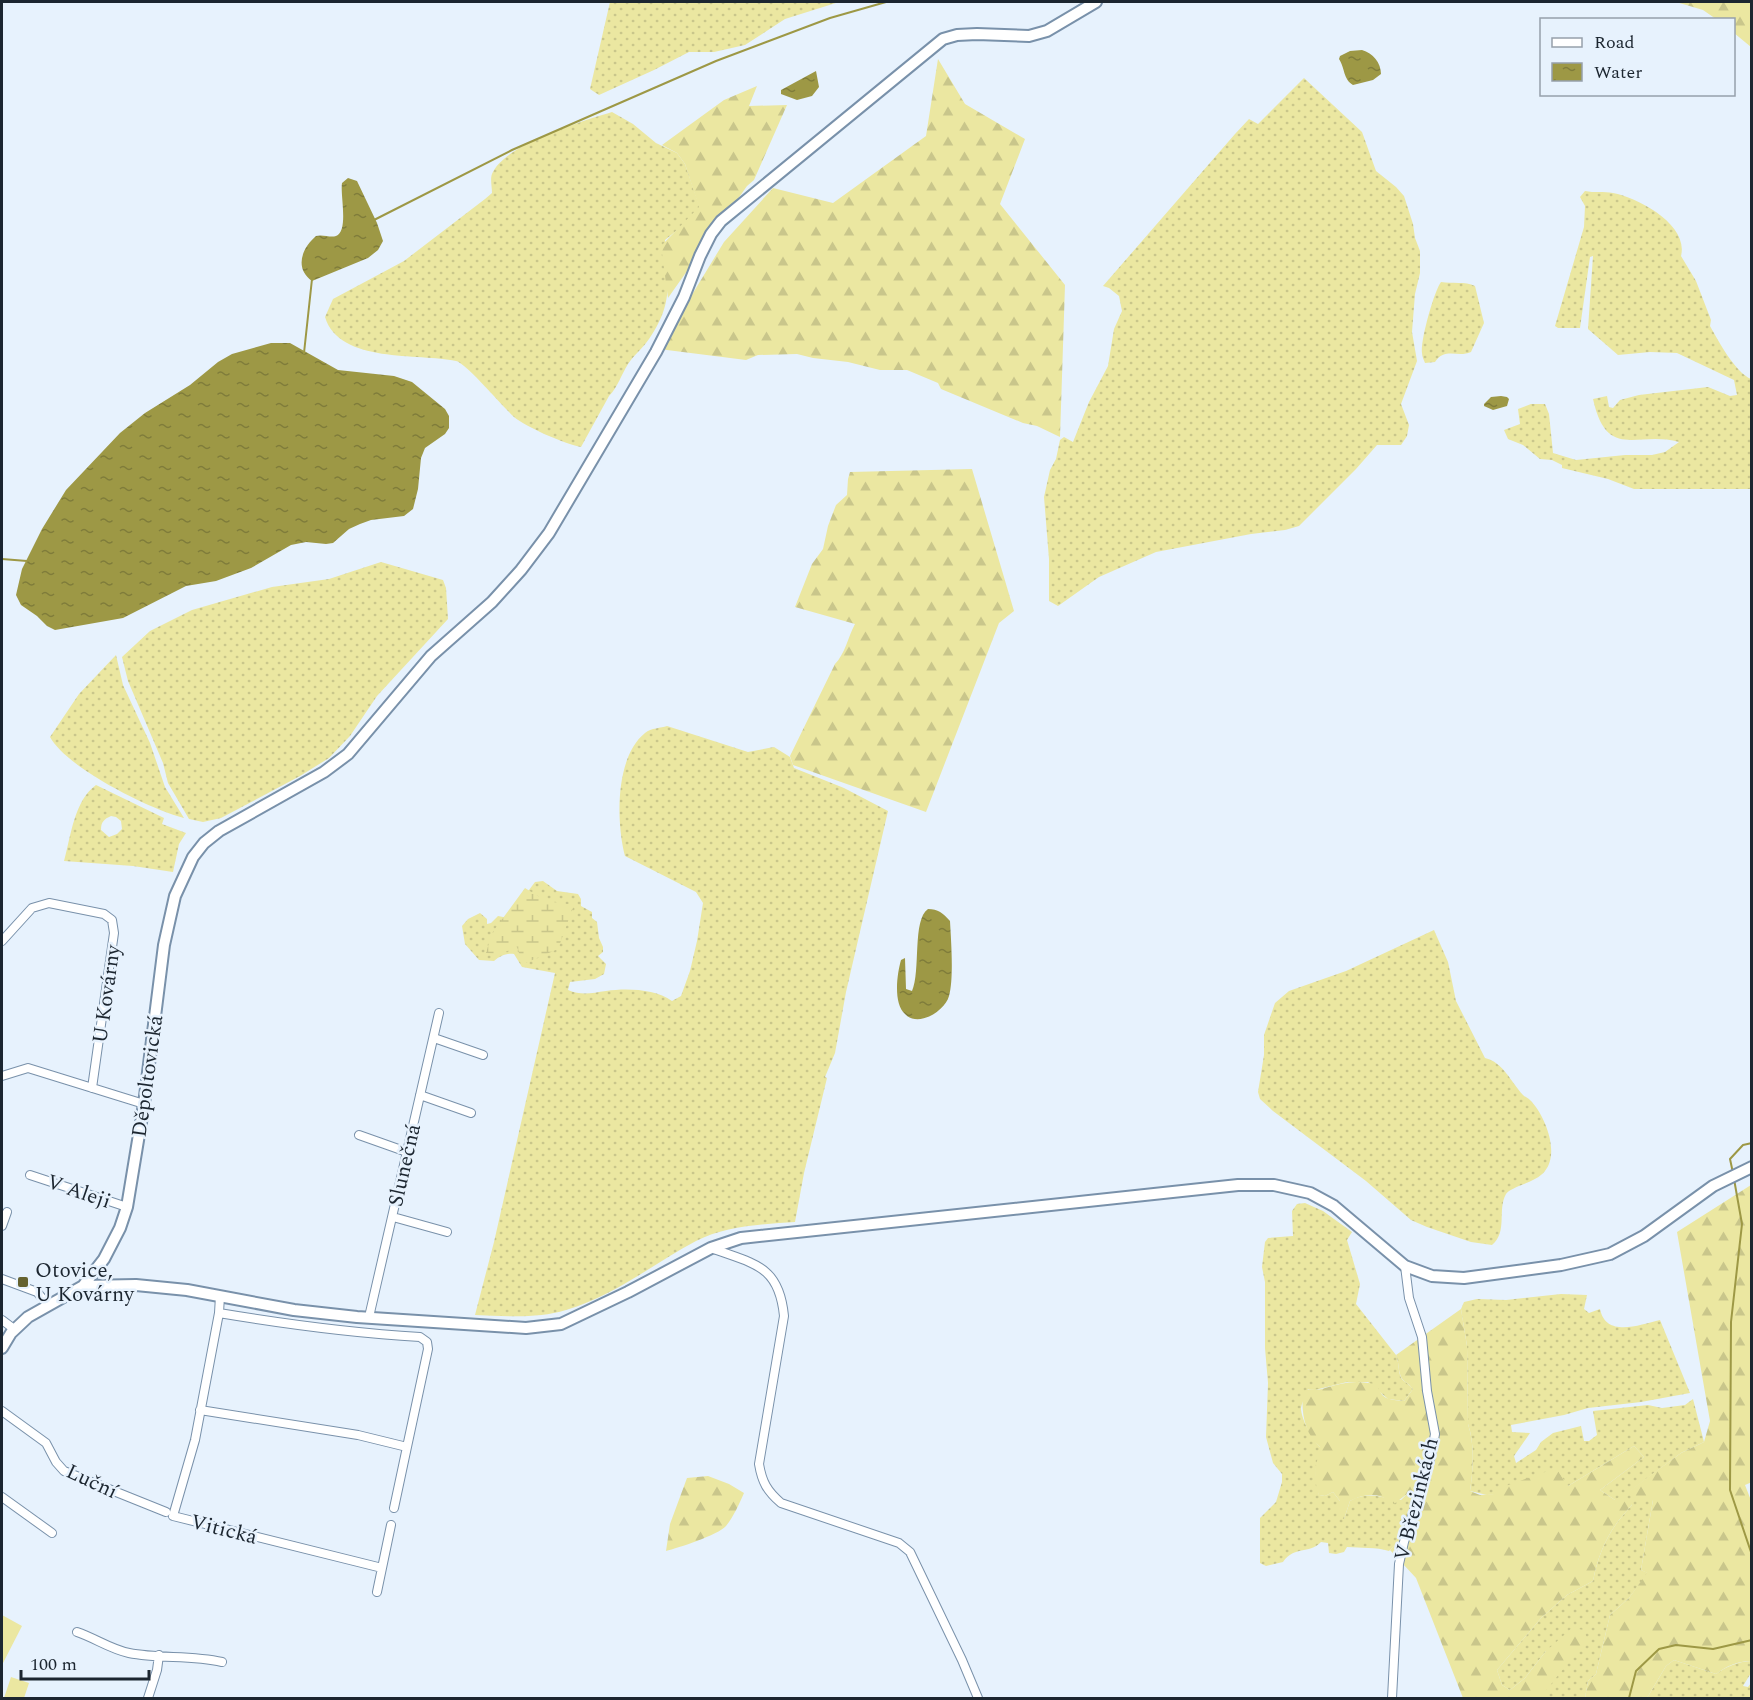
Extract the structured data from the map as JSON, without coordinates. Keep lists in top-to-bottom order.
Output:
{
  "streets": {
    "street": [
      "U Kovárny",
      "Děpoltovická",
      "Slunečná",
      "V Aleji",
      "Luční",
      "V Březinkách",
      "Vitická"
    ]
  },
  "crossings": [
    ["Děpoltovická", "Slunečná"],
    ["Děpoltovická", "V Aleji"],
    ["Děpoltovická", "V Březinkách"],
    ["Děpoltovická", "Vitická"]
  ],
  "places": {
    "transit": ["Otovice, U Kovárny"]
  },
  "legend": ["Road", "Water"],
  "scale_bar": "100 m"
}
